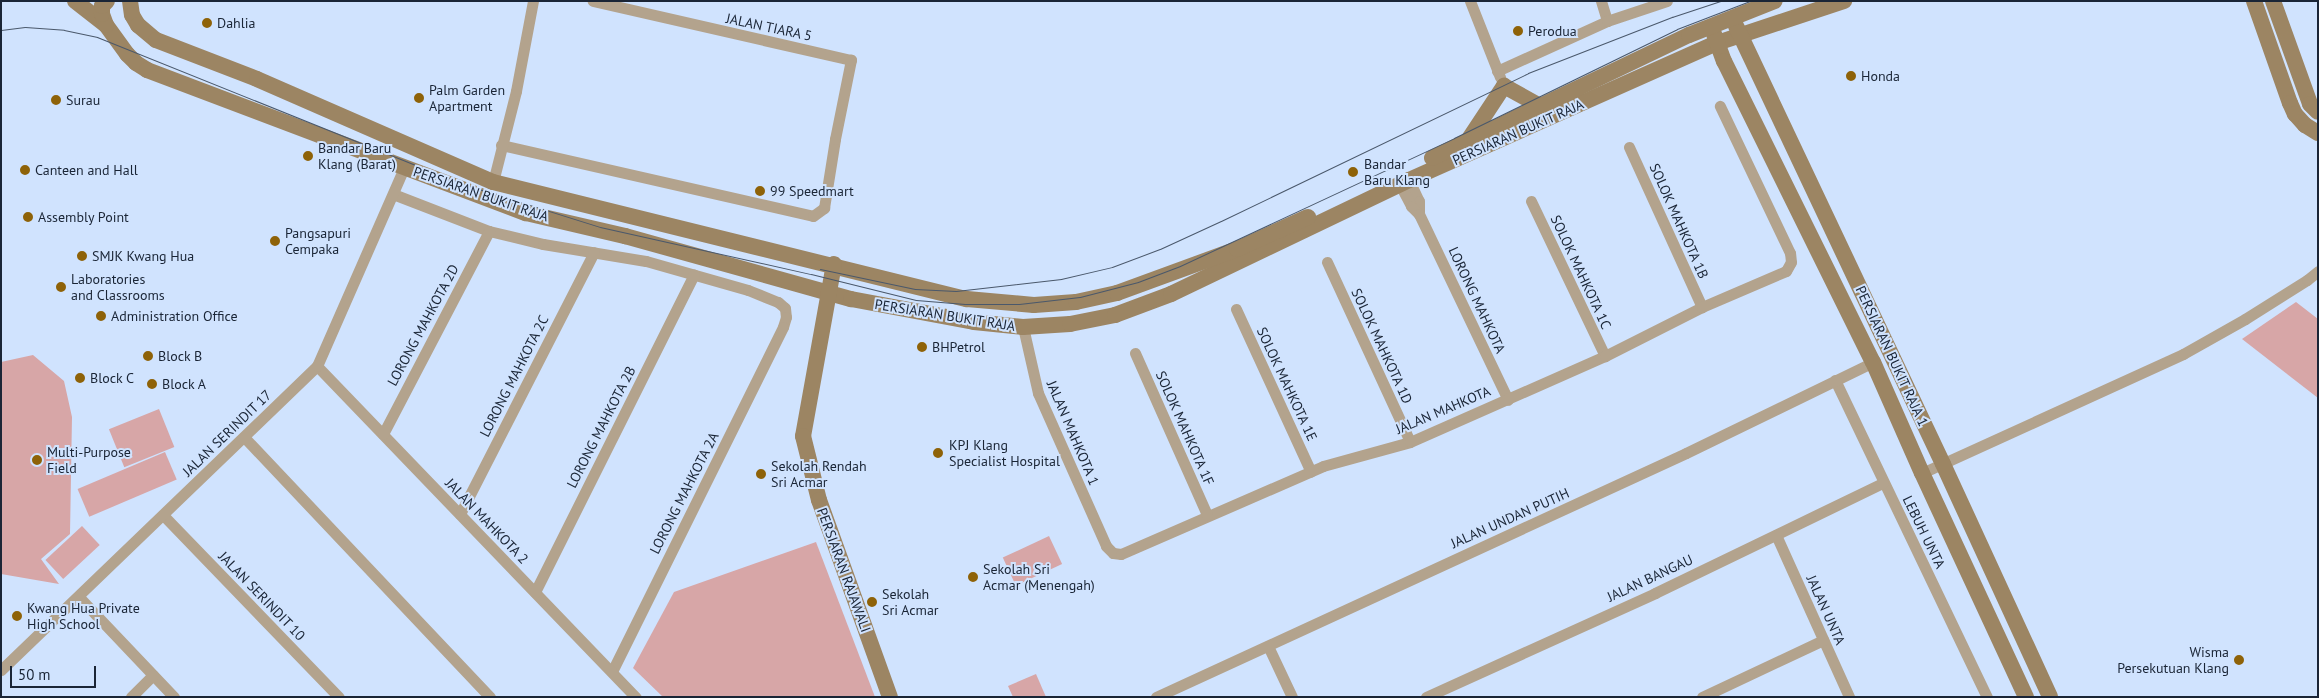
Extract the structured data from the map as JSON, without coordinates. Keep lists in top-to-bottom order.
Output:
{
  "streets": {
    "main road": ["PERSIARAN BUKIT RAJA", "PERSIARAN BUKIT RAJA 1", "PERSIARAN RAJAWALI"],
    "street": [
      "JALAN TIARA 5",
      "SOLOK MAHKOTA 1B",
      "SOLOK MAHKOTA 1C",
      "LORONG MAHKOTA",
      "LORONG MAHKOTA 2D",
      "SOLOK MAHKOTA 1D",
      "LORONG MAHKOTA 2C",
      "SOLOK MAHKOTA 1E",
      "JALAN MAHKOTA",
      "LORONG MAHKOTA 2B",
      "SOLOK MAHKOTA 1F",
      "JALAN SERINDIT 17",
      "JALAN MAHKOTA 1",
      "LORONG MAHKOTA 2A",
      "JALAN UNDAN PUTIH",
      "JALAN MAHKOTA 2",
      "LEBUH UNTA",
      "JALAN BANGAU",
      "JALAN SERINDIT 10",
      "JALAN UNTA"
    ]
  },
  "crossings": [
    ["PERSIARAN BUKIT RAJA", "LORONG MAHKOTA"],
    ["PERSIARAN BUKIT RAJA", "PERSIARAN BUKIT RAJA 1"],
    ["PERSIARAN BUKIT RAJA", "JALAN SERINDIT 17"],
    ["PERSIARAN BUKIT RAJA", "JALAN MAHKOTA 1"],
    ["PERSIARAN BUKIT RAJA", "PERSIARAN RAJAWALI"],
    ["SOLOK MAHKOTA 1B", "JALAN MAHKOTA"],
    ["SOLOK MAHKOTA 1C", "JALAN MAHKOTA"],
    ["LORONG MAHKOTA", "JALAN MAHKOTA"],
    ["LORONG MAHKOTA 2D", "JALAN MAHKOTA 2"],
    ["SOLOK MAHKOTA 1D", "JALAN MAHKOTA"],
    ["PERSIARAN BUKIT RAJA 1", "JALAN UNDAN PUTIH"],
    ["LORONG MAHKOTA 2C", "JALAN MAHKOTA 2"],
    ["SOLOK MAHKOTA 1E", "JALAN MAHKOTA"],
    ["JALAN MAHKOTA", "SOLOK MAHKOTA 1F"],
    ["JALAN MAHKOTA", "JALAN MAHKOTA 1"],
    ["LORONG MAHKOTA 2B", "LORONG MAHKOTA 2A"],
    ["LORONG MAHKOTA 2B", "JALAN MAHKOTA 2"],
    ["JALAN SERINDIT 17", "JALAN MAHKOTA 2"],
    ["JALAN SERINDIT 17", "JALAN SERINDIT 10"],
    ["LORONG MAHKOTA 2A", "JALAN MAHKOTA 2"],
    ["JALAN UNDAN PUTIH", "LEBUH UNTA"],
    ["LEBUH UNTA", "JALAN BANGAU"],
    ["JALAN BANGAU", "JALAN UNTA"]
  ],
  "places": [
    "Dahlia",
    "Perodua",
    "Honda",
    "Palm Garden Apartment",
    "Surau",
    "Bandar Baru Klang (Barat)",
    "Canteen and Hall",
    "Bandar Baru Klang",
    "99 Speedmart",
    "Assembly Point",
    "Pangsapuri Cempaka",
    "SMJK Kwang Hua",
    "Laboratories and Classrooms",
    "Administration Office",
    "BHPetrol",
    "Block B",
    "Block C",
    "Block A",
    "KPJ Klang Specialist Hospital",
    "Multi-Purpose Field",
    "Sekolah Rendah Sri Acmar",
    "Sekolah Sri Acmar (Menengah)",
    "Sekolah Sri Acmar",
    "Kwang Hua Private High School",
    "Wisma Persekutuan Klang"
  ],
  "scale_bar": "50 m"
}
